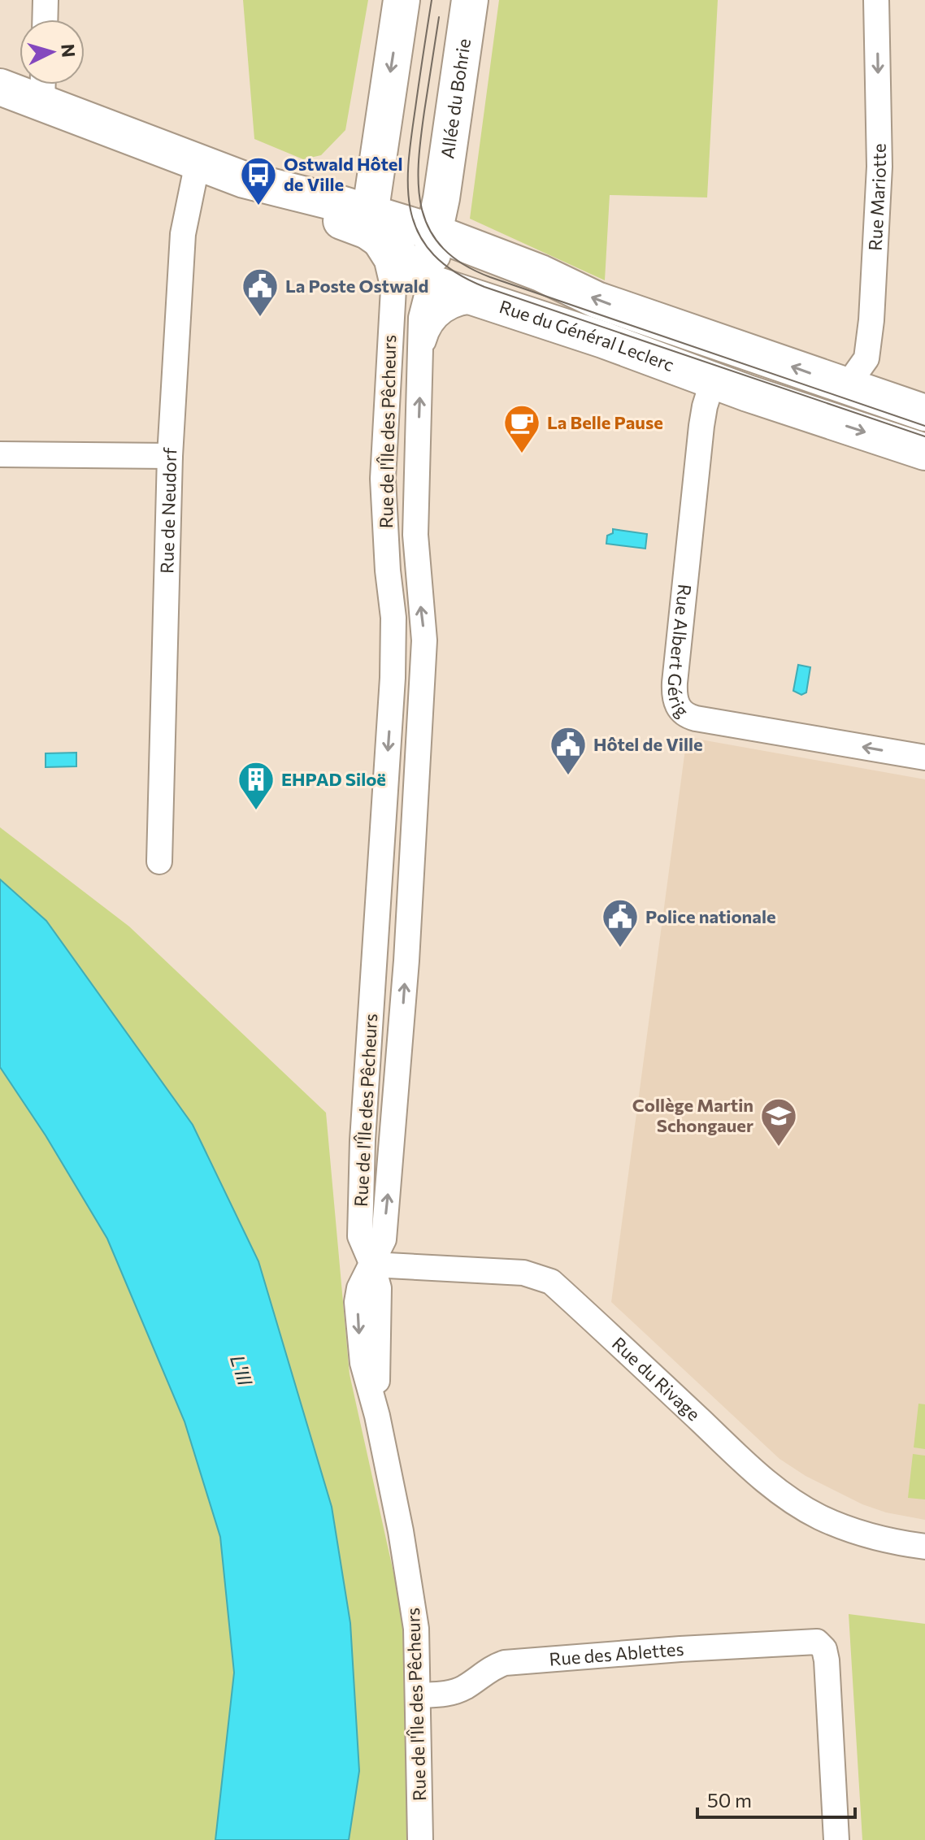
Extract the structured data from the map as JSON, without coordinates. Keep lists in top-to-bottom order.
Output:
{
  "streets": {
    "main road": ["Allée du Bohrie", "Rue du Général Leclerc"],
    "street": [
      "Rue Mariotte",
      "Rue de l'Île des Pêcheurs",
      "Rue de Neudorf",
      "Rue Albert Gérig",
      "Rue du Rivage",
      "Rue des Ablettes"
    ]
  },
  "crossings": [
    ["Allée du Bohrie", "Rue du Général Leclerc"],
    ["Allée du Bohrie", "Rue de l'Île des Pêcheurs"],
    ["Rue Mariotte", "Rue du Général Leclerc"],
    ["Rue du Général Leclerc", "Rue de l'Île des Pêcheurs"],
    ["Rue du Général Leclerc", "Rue de Neudorf"],
    ["Rue du Général Leclerc", "Rue Albert Gérig"],
    ["Rue de l'Île des Pêcheurs", "Rue du Rivage"],
    ["Rue de l'Île des Pêcheurs", "Rue des Ablettes"]
  ],
  "one_way": ["Rue Mariotte"],
  "water": ["L'Ill"],
  "places": {
    "bus stop": ["Ostwald Hôtel de Ville"],
    "public building": ["La Poste Ostwald", "Hôtel de Ville", "Police nationale"],
    "cafe": ["La Belle Pause"],
    "building": ["EHPAD Siloë"],
    "school or university": ["Collège Martin Schongauer"]
  },
  "scale_bar": "50 m",
  "north": "right"
}
